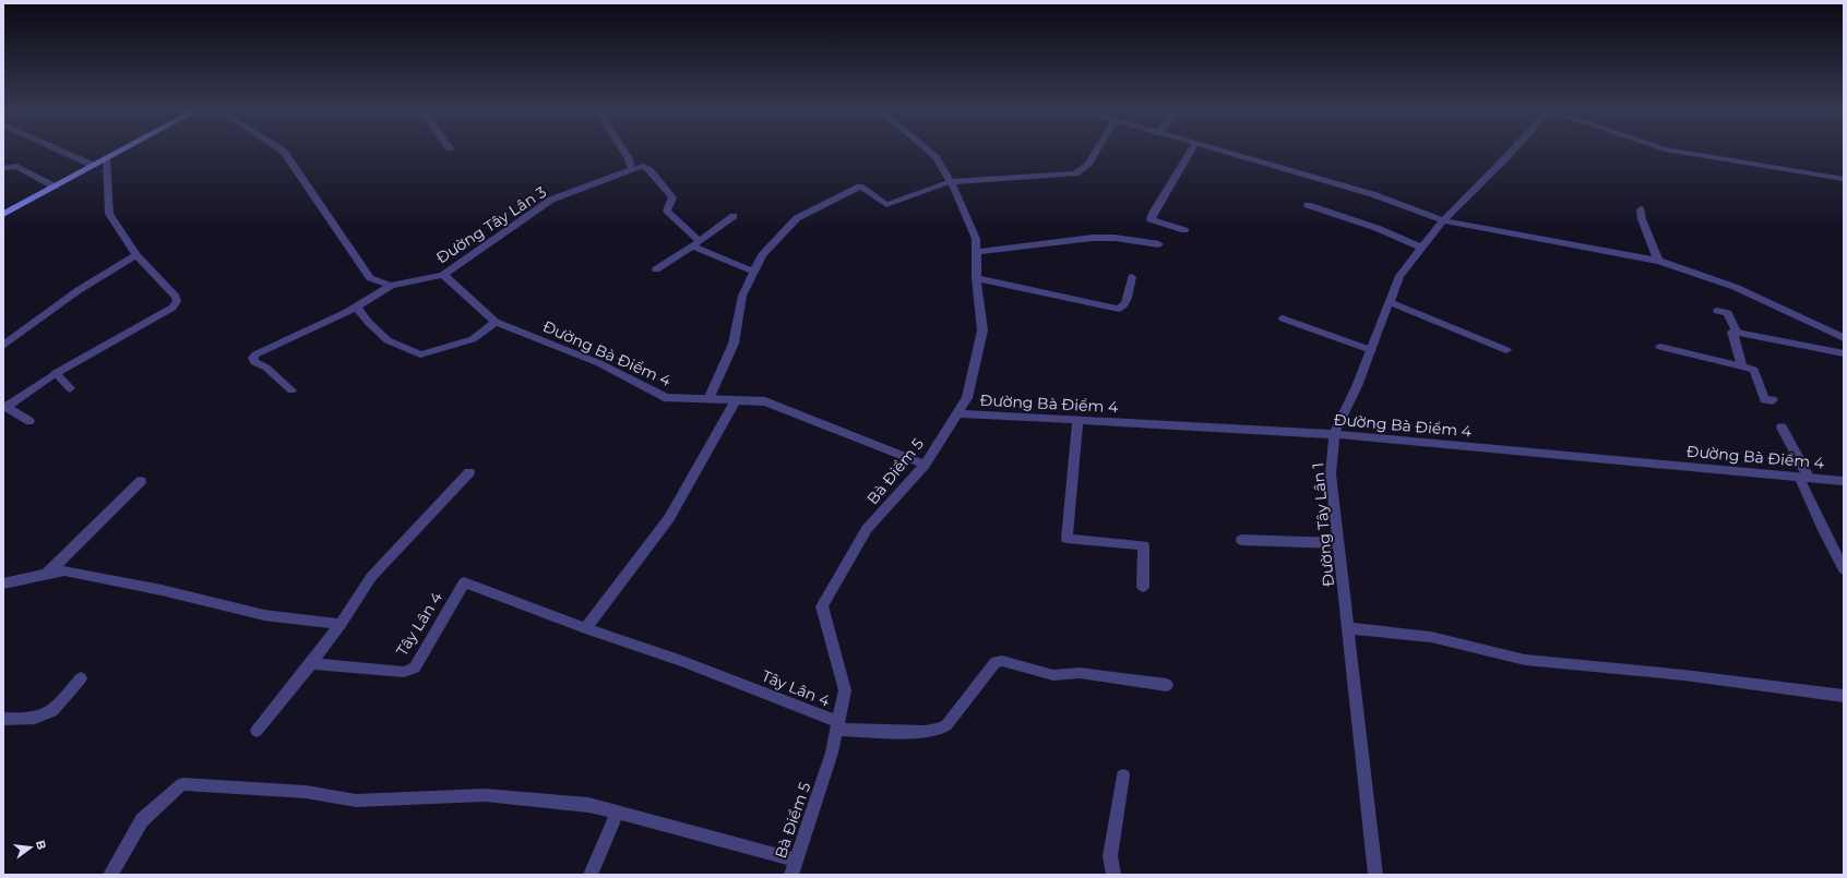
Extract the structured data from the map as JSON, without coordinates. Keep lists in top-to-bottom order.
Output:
{
  "streets": {
    "street": [
      "Đường Tây Lân 3",
      "Đường Bà Điểm 4",
      "Bà Điểm 5",
      "Đường Tây Lân 1",
      "Tây Lân 4"
    ]
  },
  "crossings": [
    ["Đường Tây Lân 3", "Đường Bà Điểm 4"],
    ["Đường Bà Điểm 4", "Bà Điểm 5"],
    ["Đường Bà Điểm 4", "Đường Tây Lân 1"],
    ["Bà Điểm 5", "Tây Lân 4"]
  ],
  "north": "right"
}
